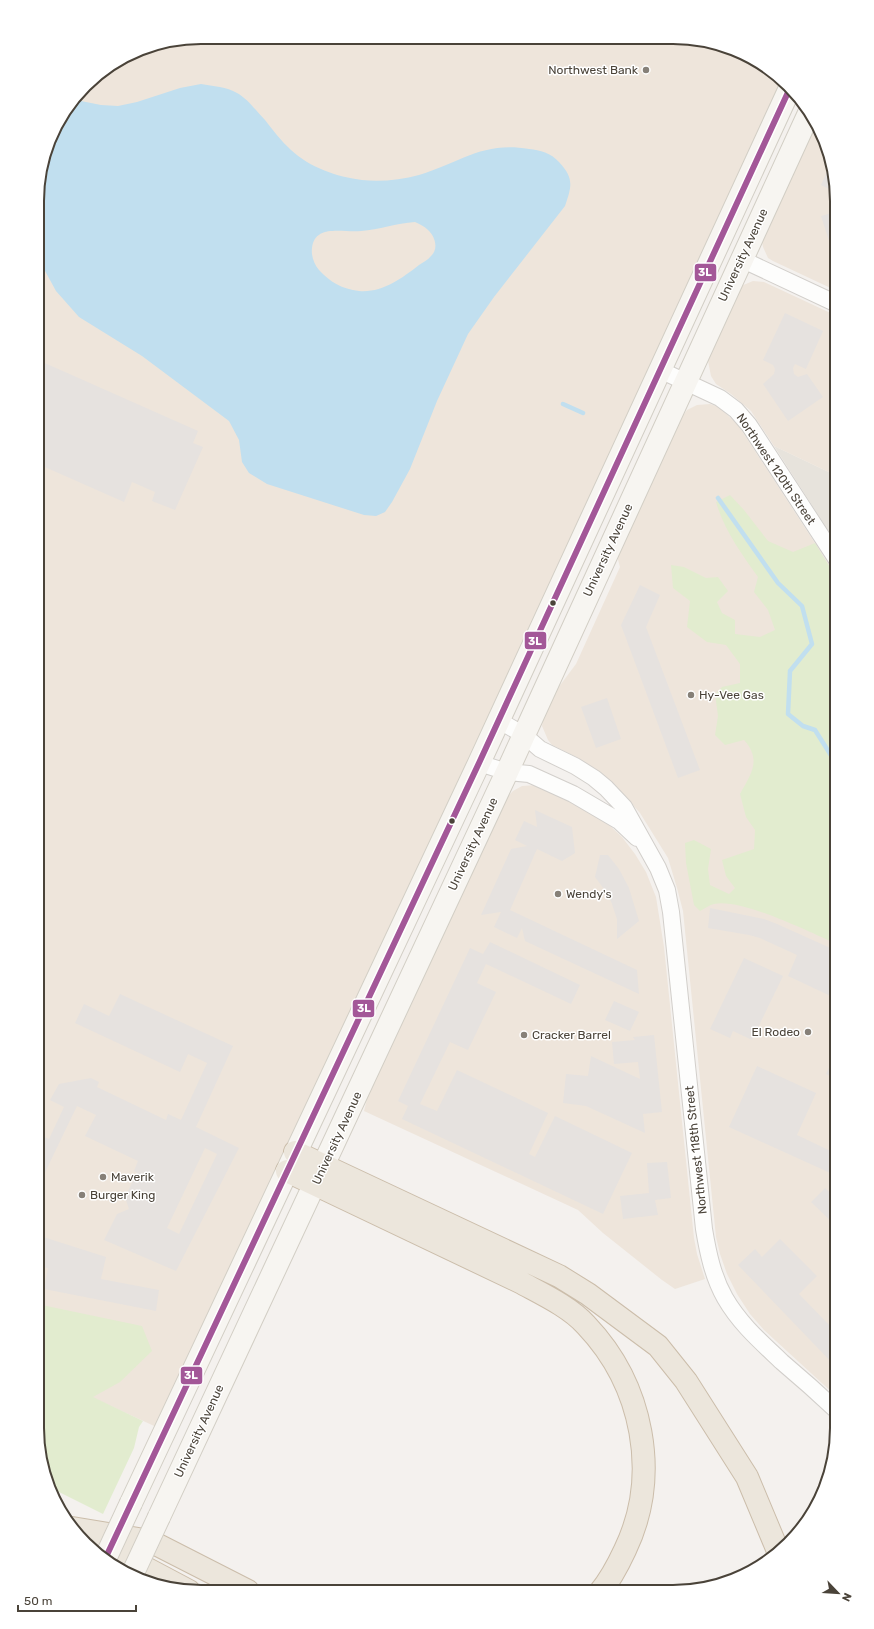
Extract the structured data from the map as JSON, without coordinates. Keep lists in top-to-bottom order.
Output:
{
  "streets": {
    "main road": ["University Avenue"],
    "street": ["Northwest 120th Street", "Northwest 118th Street"]
  },
  "crossings": [
    ["University Avenue", "Northwest 120th Street"],
    ["University Avenue", "Northwest 118th Street"]
  ],
  "places": [
    "Northwest Bank",
    "Hy-Vee Gas",
    "Wendy's",
    "El Rodeo",
    "Cracker Barrel",
    "Maverik",
    "Burger King"
  ],
  "lines": ["transit line 3L"],
  "scale_bar": "50 m",
  "north": "bottom right"
}
